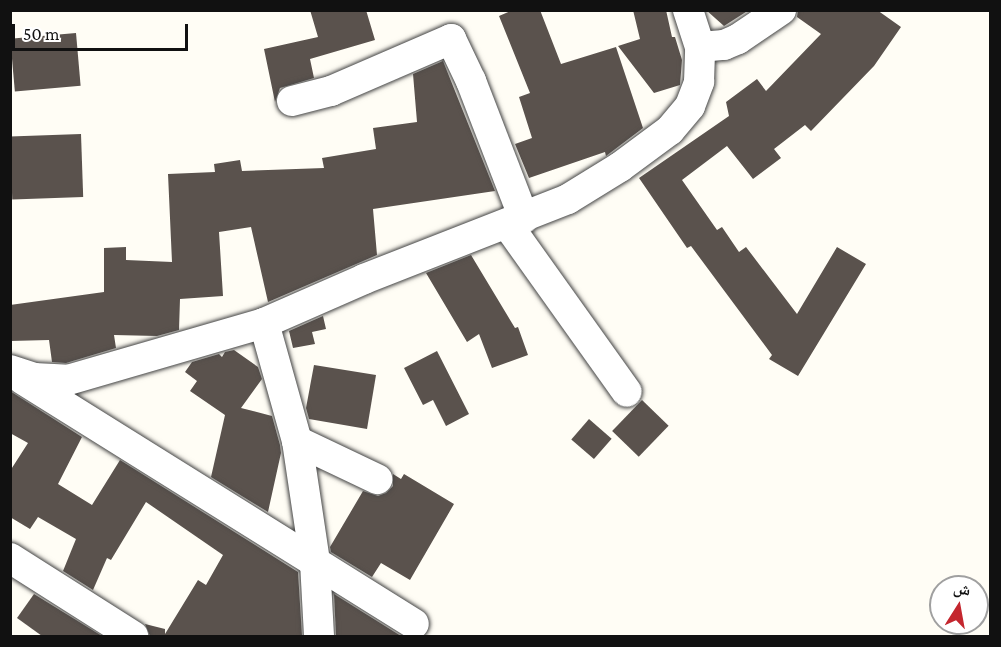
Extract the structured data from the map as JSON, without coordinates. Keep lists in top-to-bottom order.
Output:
{
  "scale_bar": "50 m",
  "north": "top"
}
